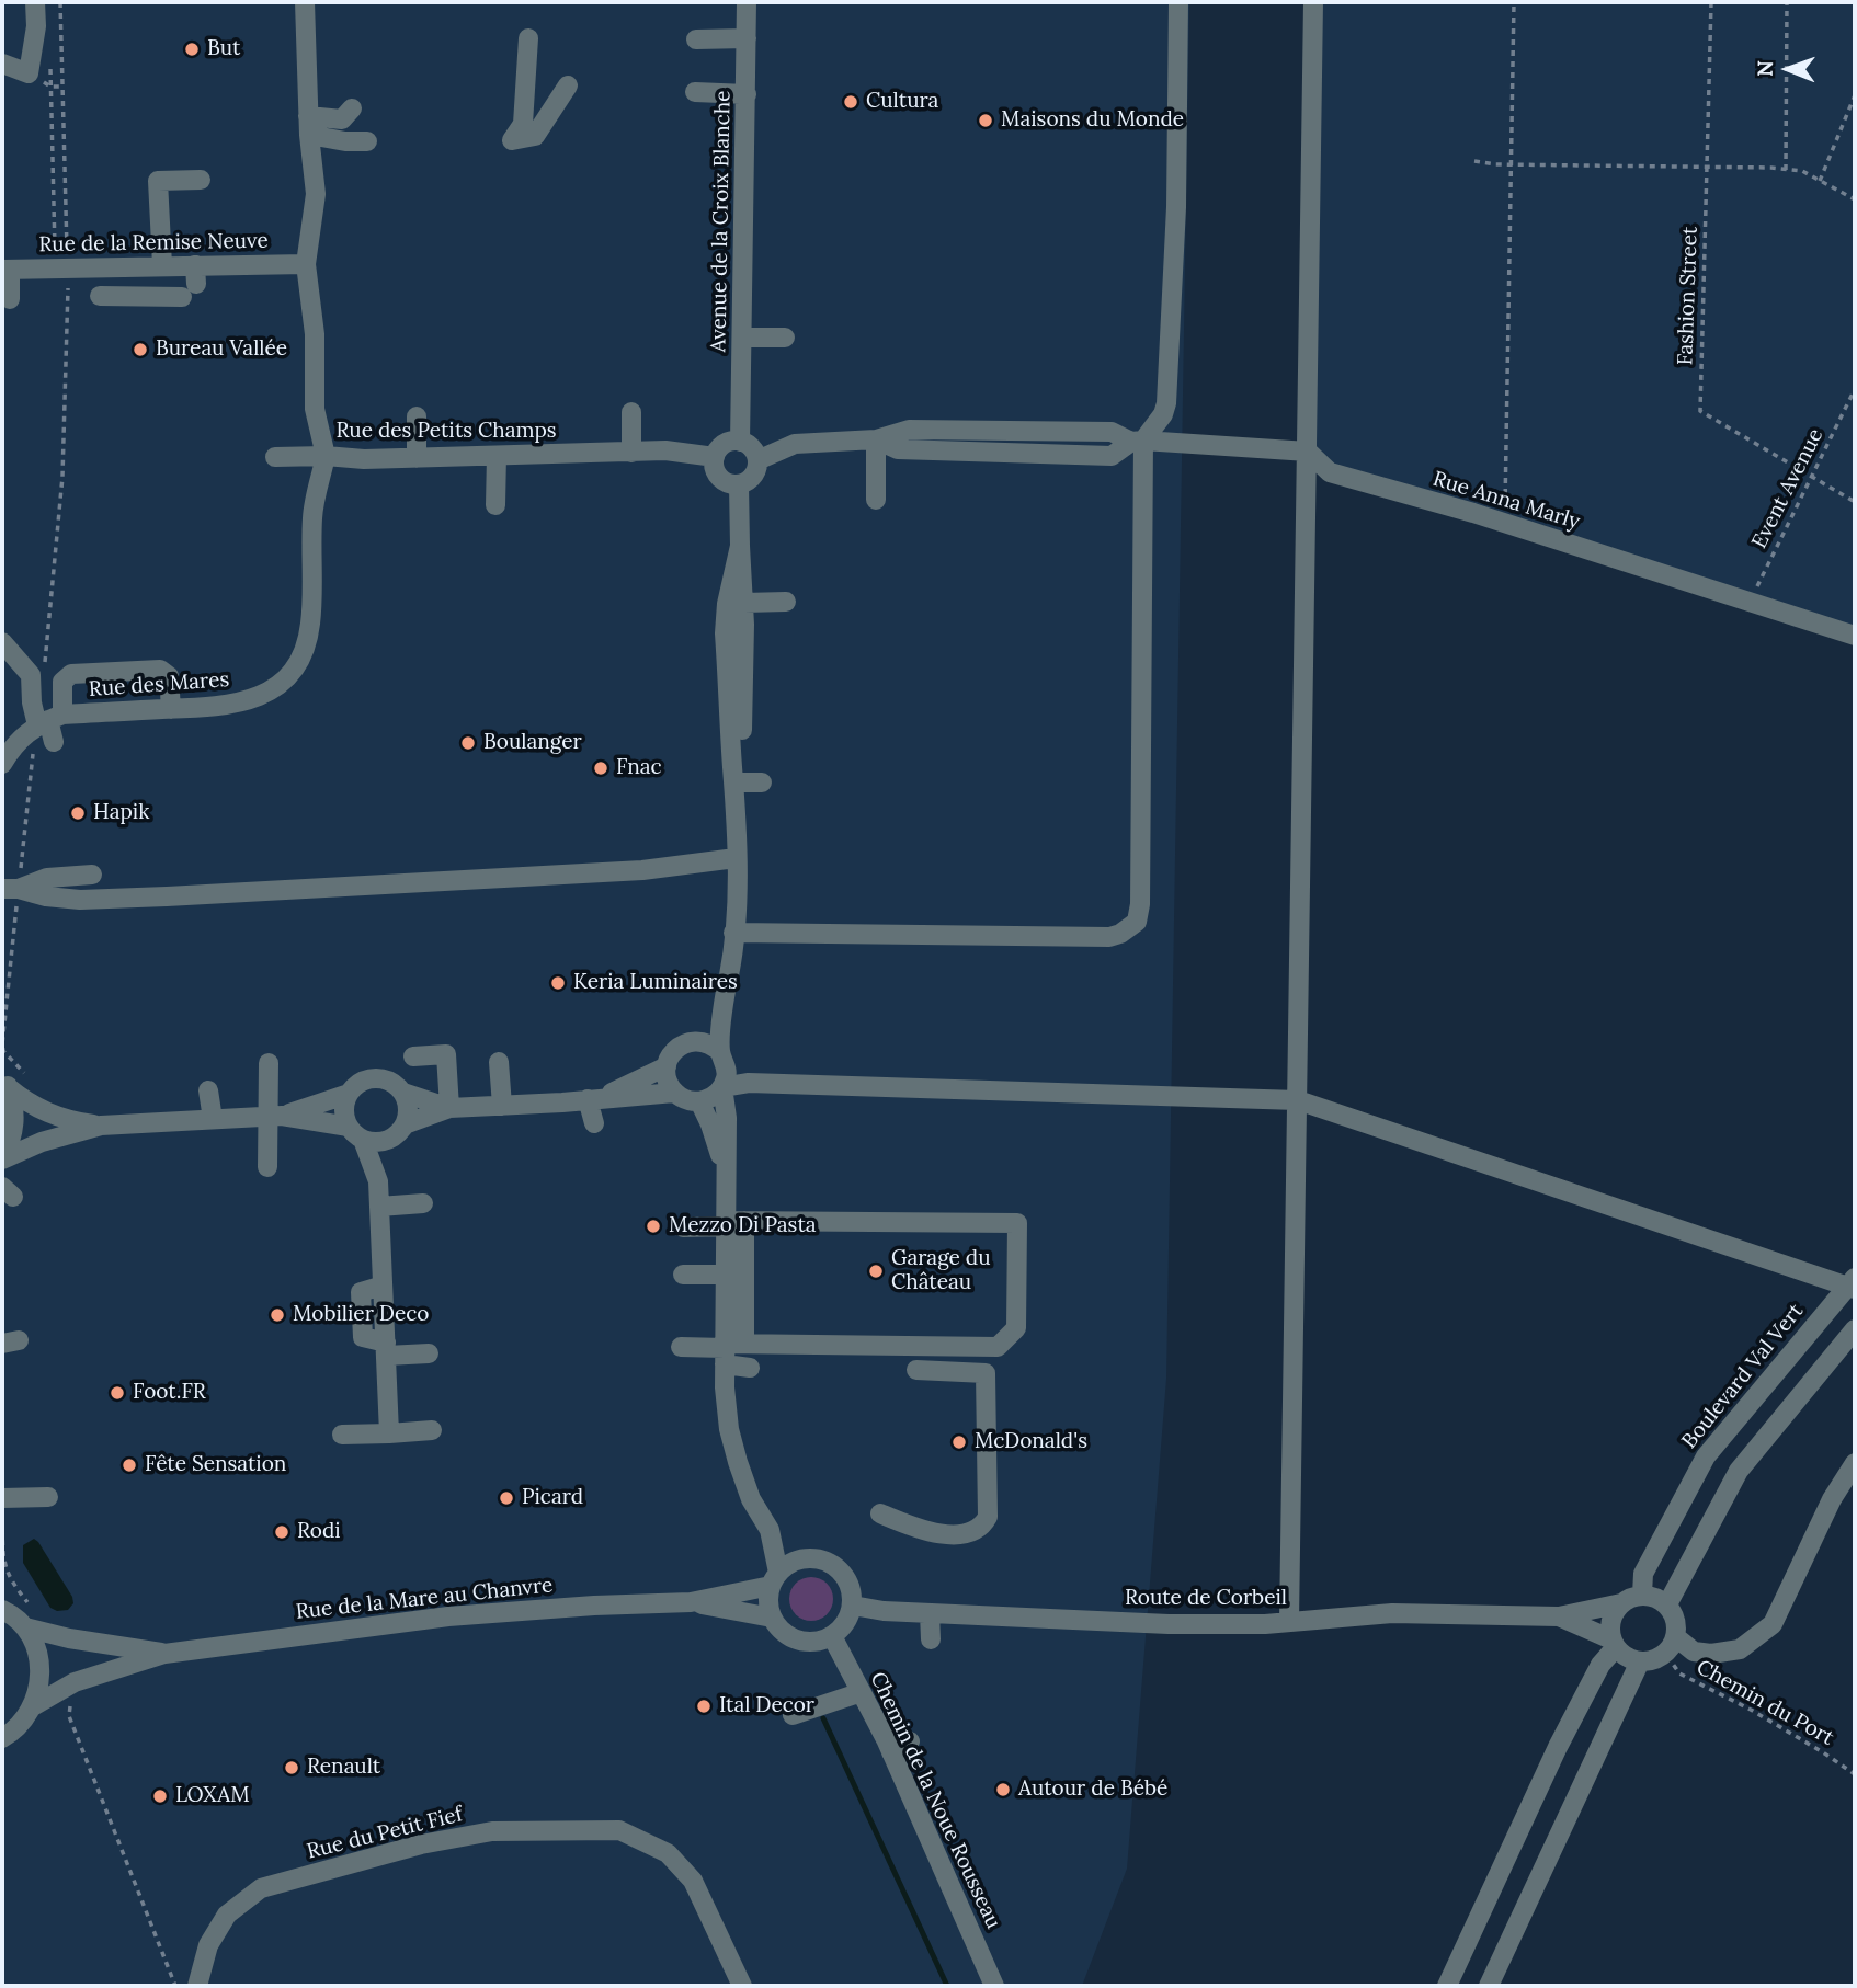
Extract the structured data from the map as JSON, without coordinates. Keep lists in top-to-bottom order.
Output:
{
  "streets": {
    "street": [
      "Avenue de la Croix Blanche",
      "Rue de la Remise Neuve",
      "Rue des Petits Champs",
      "Rue Anna Marly",
      "Rue des Mares",
      "Boulevard Val Vert",
      "Rue de la Mare au Chanvre",
      "Route de Corbeil",
      "Chemin de la Noue Rousseau",
      "Rue du Petit Fief"
    ],
    "path": ["Fashion Street", "Event Avenue", "Chemin du Port"]
  },
  "crossings": [
    ["Avenue de la Croix Blanche", "Rue des Petits Champs"],
    ["Rue de la Remise Neuve", "Rue des Petits Champs"],
    ["Fashion Street", "Event Avenue"],
    ["Rue des Petits Champs", "Rue des Mares"],
    ["Event Avenue", "Rue Anna Marly"],
    ["Boulevard Val Vert", "Route de Corbeil"],
    ["Boulevard Val Vert", "Chemin du Port"],
    ["Rue de la Mare au Chanvre", "Route de Corbeil"],
    ["Rue de la Mare au Chanvre", "Chemin de la Noue Rousseau"],
    ["Route de Corbeil", "Chemin du Port"],
    ["Route de Corbeil", "Chemin de la Noue Rousseau"]
  ],
  "places": [
    "But",
    "Cultura",
    "Maisons du Monde",
    "Bureau Vallée",
    "Boulanger",
    "Fnac",
    "Hapik",
    "Keria Luminaires",
    "Mezzo Di Pasta",
    "Garage du Château",
    "Mobilier Deco",
    "Foot.FR",
    "McDonald's",
    "Fête Sensation",
    "Picard",
    "Rodi",
    "Ital Decor",
    "Renault",
    "Autour de Bébé",
    "LOXAM"
  ],
  "north": "left"
}
